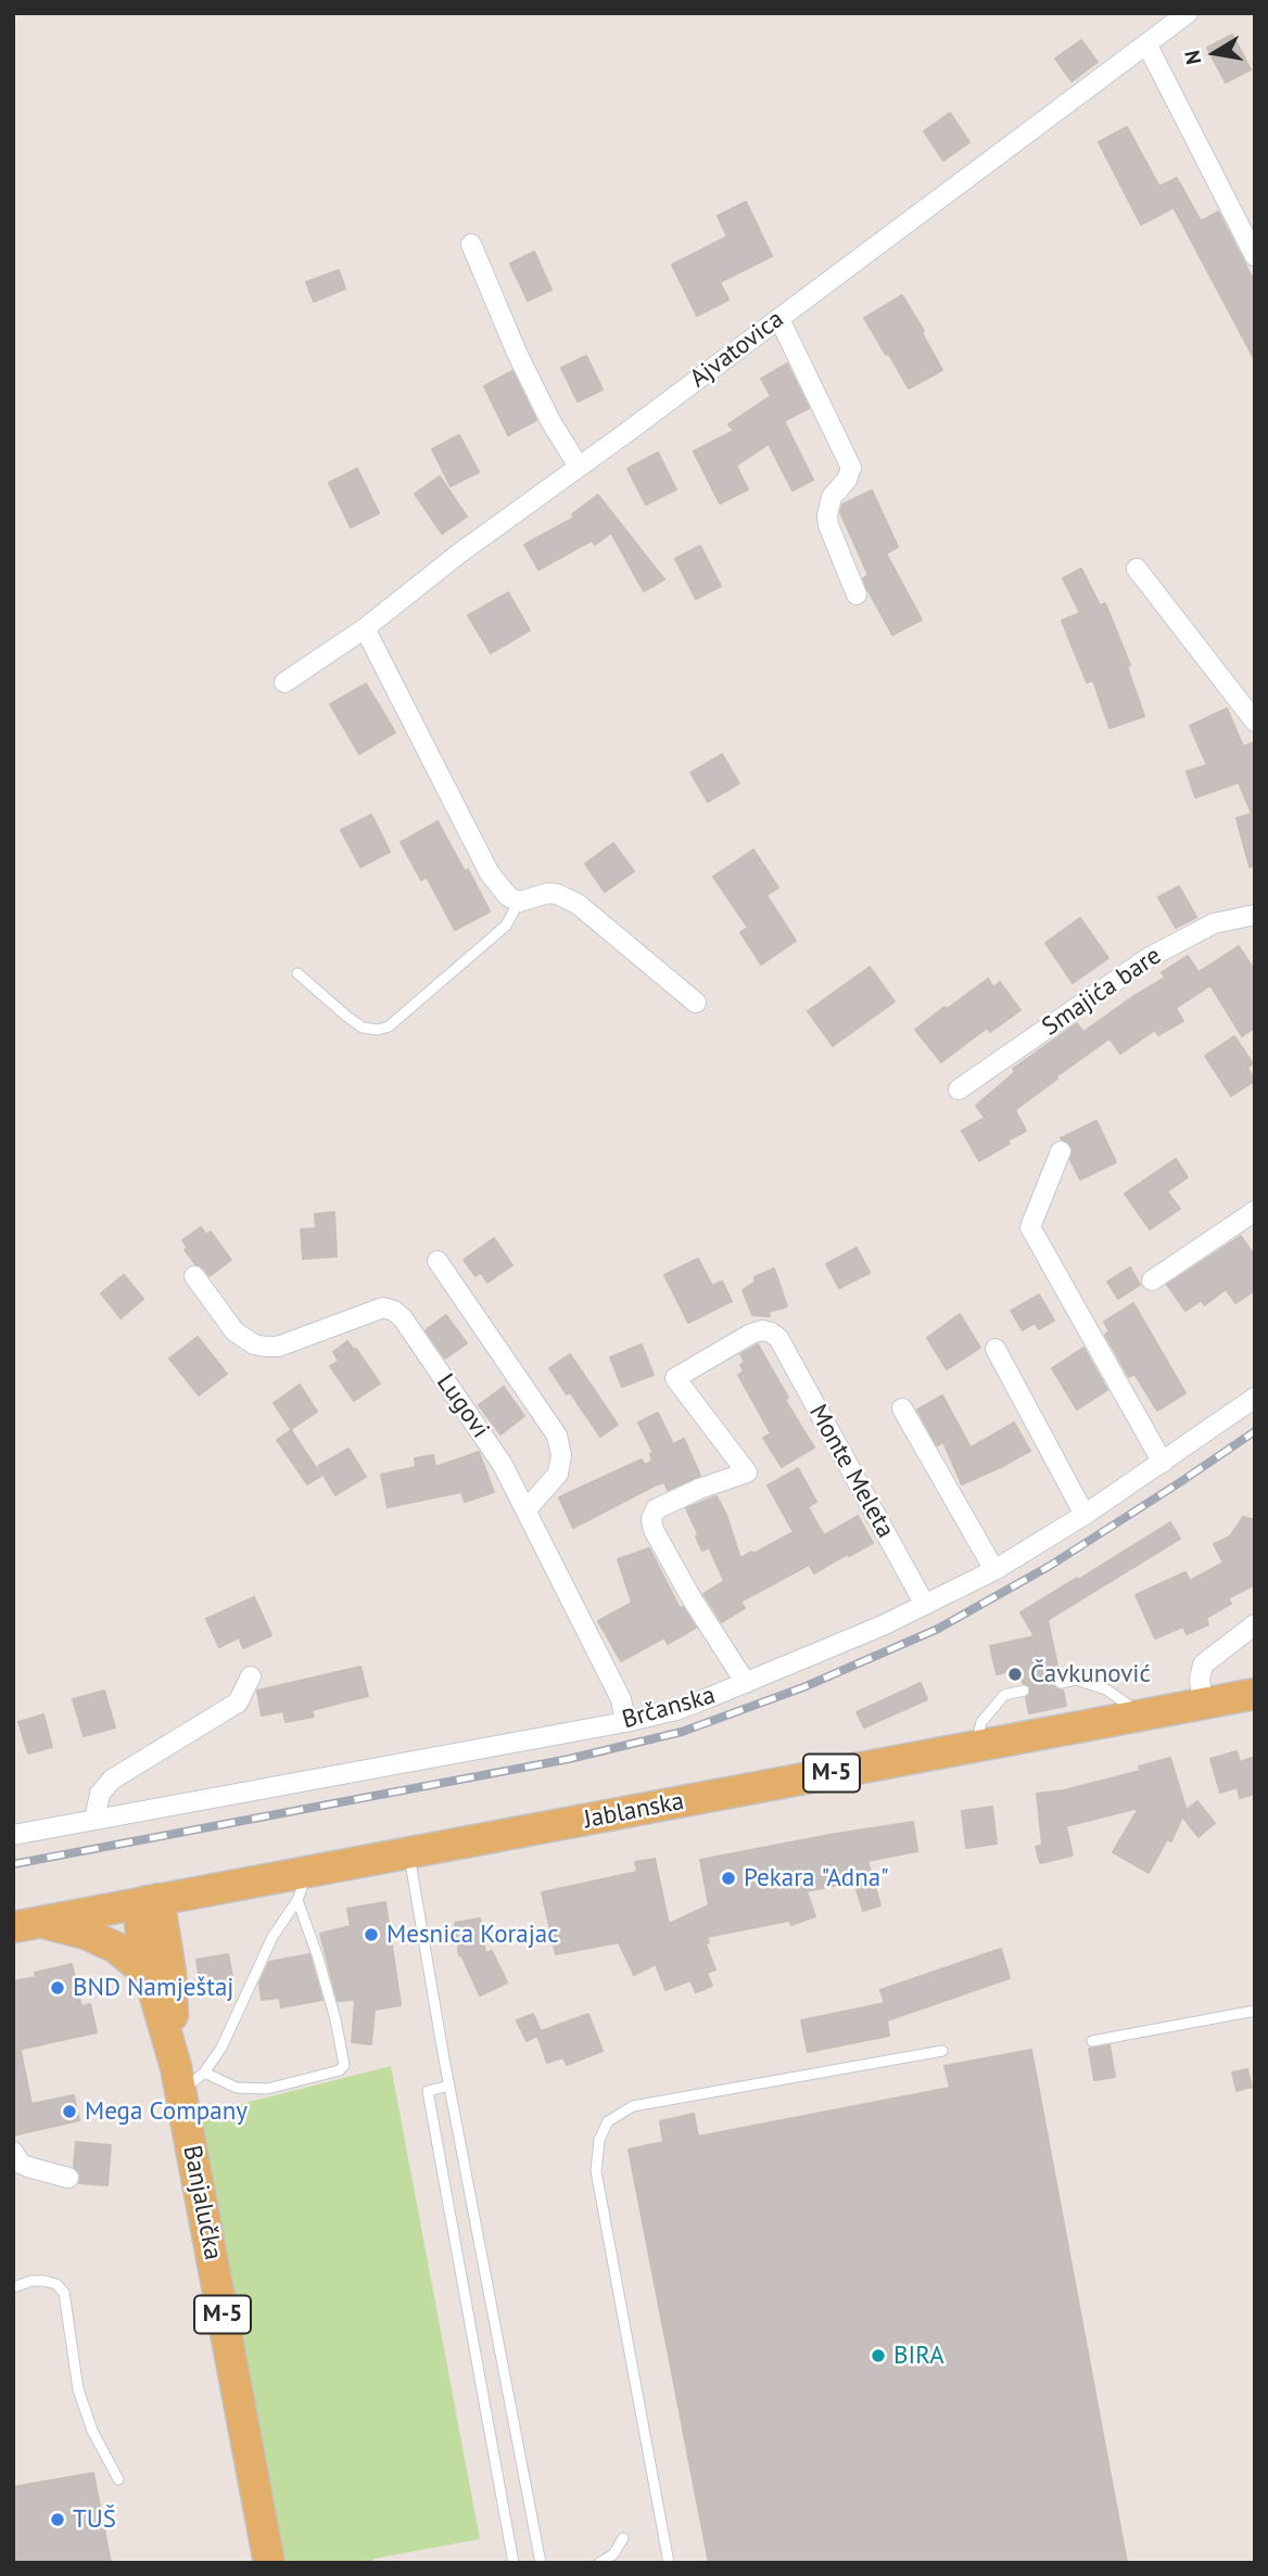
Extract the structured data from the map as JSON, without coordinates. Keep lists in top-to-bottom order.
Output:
{
  "streets": {
    "main road": ["M-5", "Jablanska", "Banjalučka"],
    "street": [
      "Ajvatovica",
      "Smajića bare",
      "Lugovi",
      "Monte Meleta",
      "Brčanska"
    ]
  },
  "crossings": [
    ["Lugovi", "Brčanska"],
    ["Monte Meleta", "Brčanska"],
    ["M-5", "Jablanska"],
    ["M-5", "Banjalučka"]
  ],
  "places": [
    "Čavkunović",
    "Pekara \"Adna\"",
    "Mesnica Korajac",
    "BND Namještaj",
    "Mega Company",
    "BIRA",
    "TUŠ"
  ],
  "north": "left"
}
